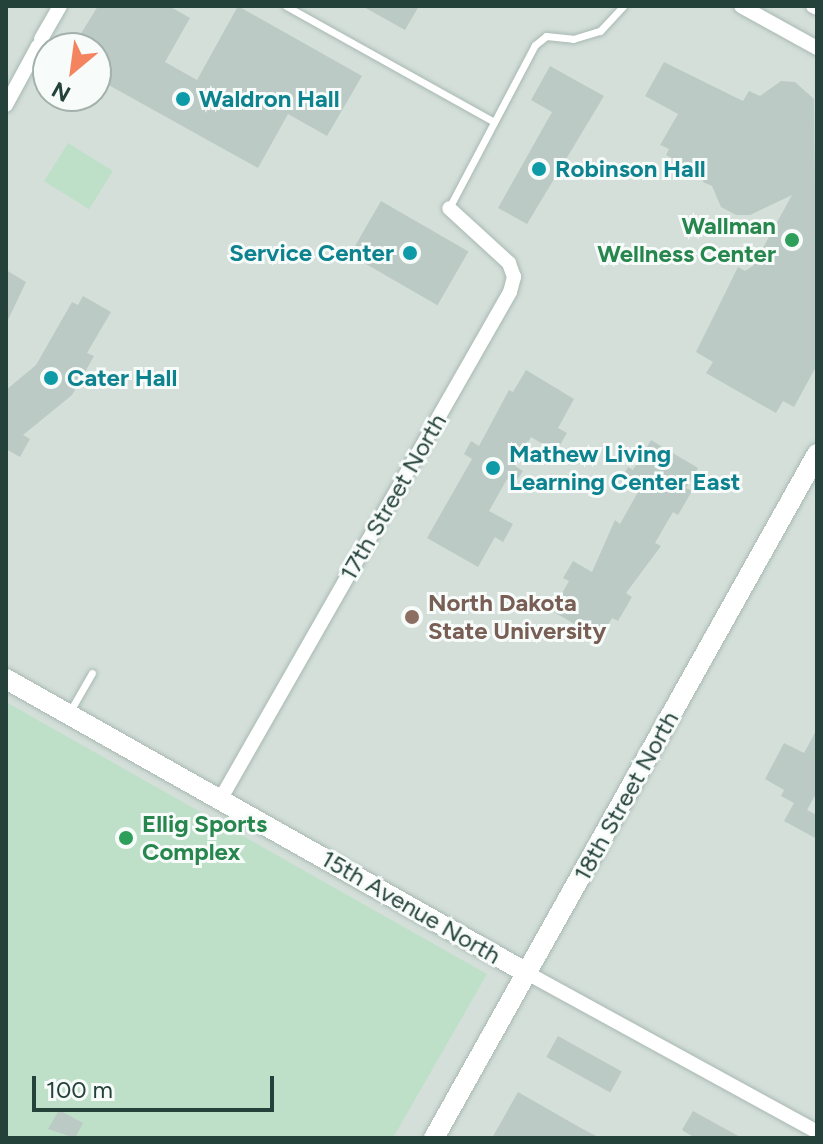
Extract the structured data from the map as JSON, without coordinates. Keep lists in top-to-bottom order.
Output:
{
  "streets": {
    "street": ["17th Street North", "18th Street North", "15th Avenue North"]
  },
  "crossings": [
    ["17th Street North", "15th Avenue North"],
    ["18th Street North", "15th Avenue North"]
  ],
  "places": [
    "Waldron Hall",
    "Robinson Hall",
    "Wallman Wellness Center",
    "Service Center",
    "Cater Hall",
    "Mathew Living Learning Center East",
    "North Dakota State University",
    "Ellig Sports Complex"
  ],
  "scale_bar": "100 m",
  "north": "bottom left"
}
